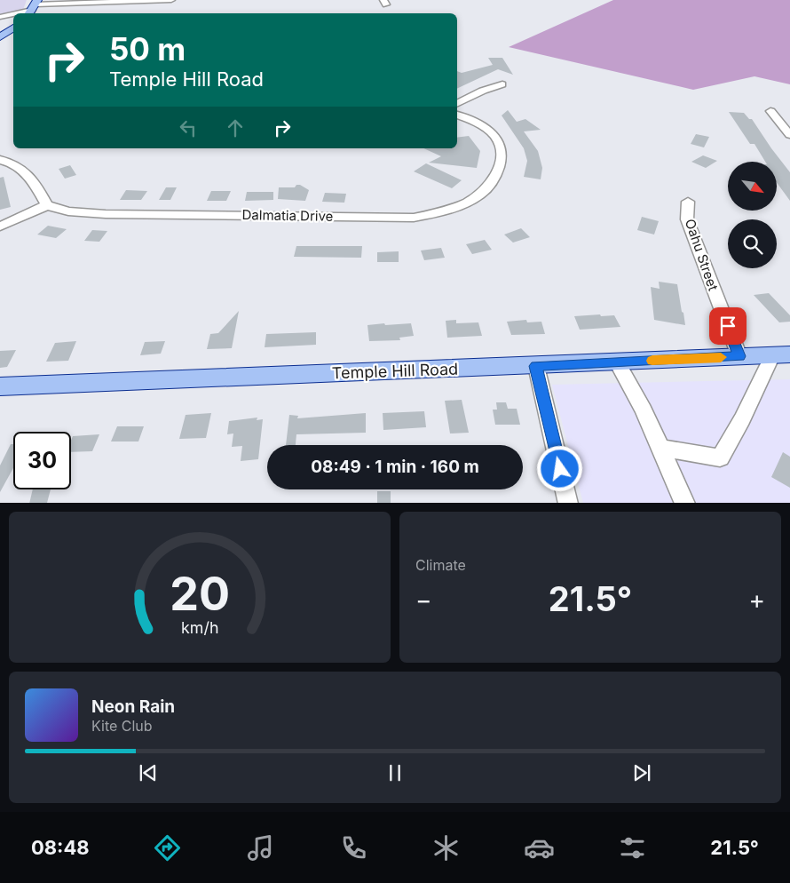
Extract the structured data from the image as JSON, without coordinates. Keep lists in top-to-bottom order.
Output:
{
  "streets": {
    "main road": ["Temple Hill Road"],
    "street": ["Dalmatia Drive", "Oahu Street"]
  },
  "crossings": [
    ["Oahu Street", "Temple Hill Road"]
  ],
  "north": "bottom right",
  "page": {
    "turn": ["50 m", "Temple Hill Road"],
    "limit": "30",
    "trip": "08:49 · 1 min · 160 m",
    "tile": "Climate",
    "heat": ["−", "21.5°", "+"],
    "song": ["Neon Rain", "Kite Club"],
    "tabs": ["08:48", "21.5°"],
    "gauge": ["20", "km/h"]
  }
}
